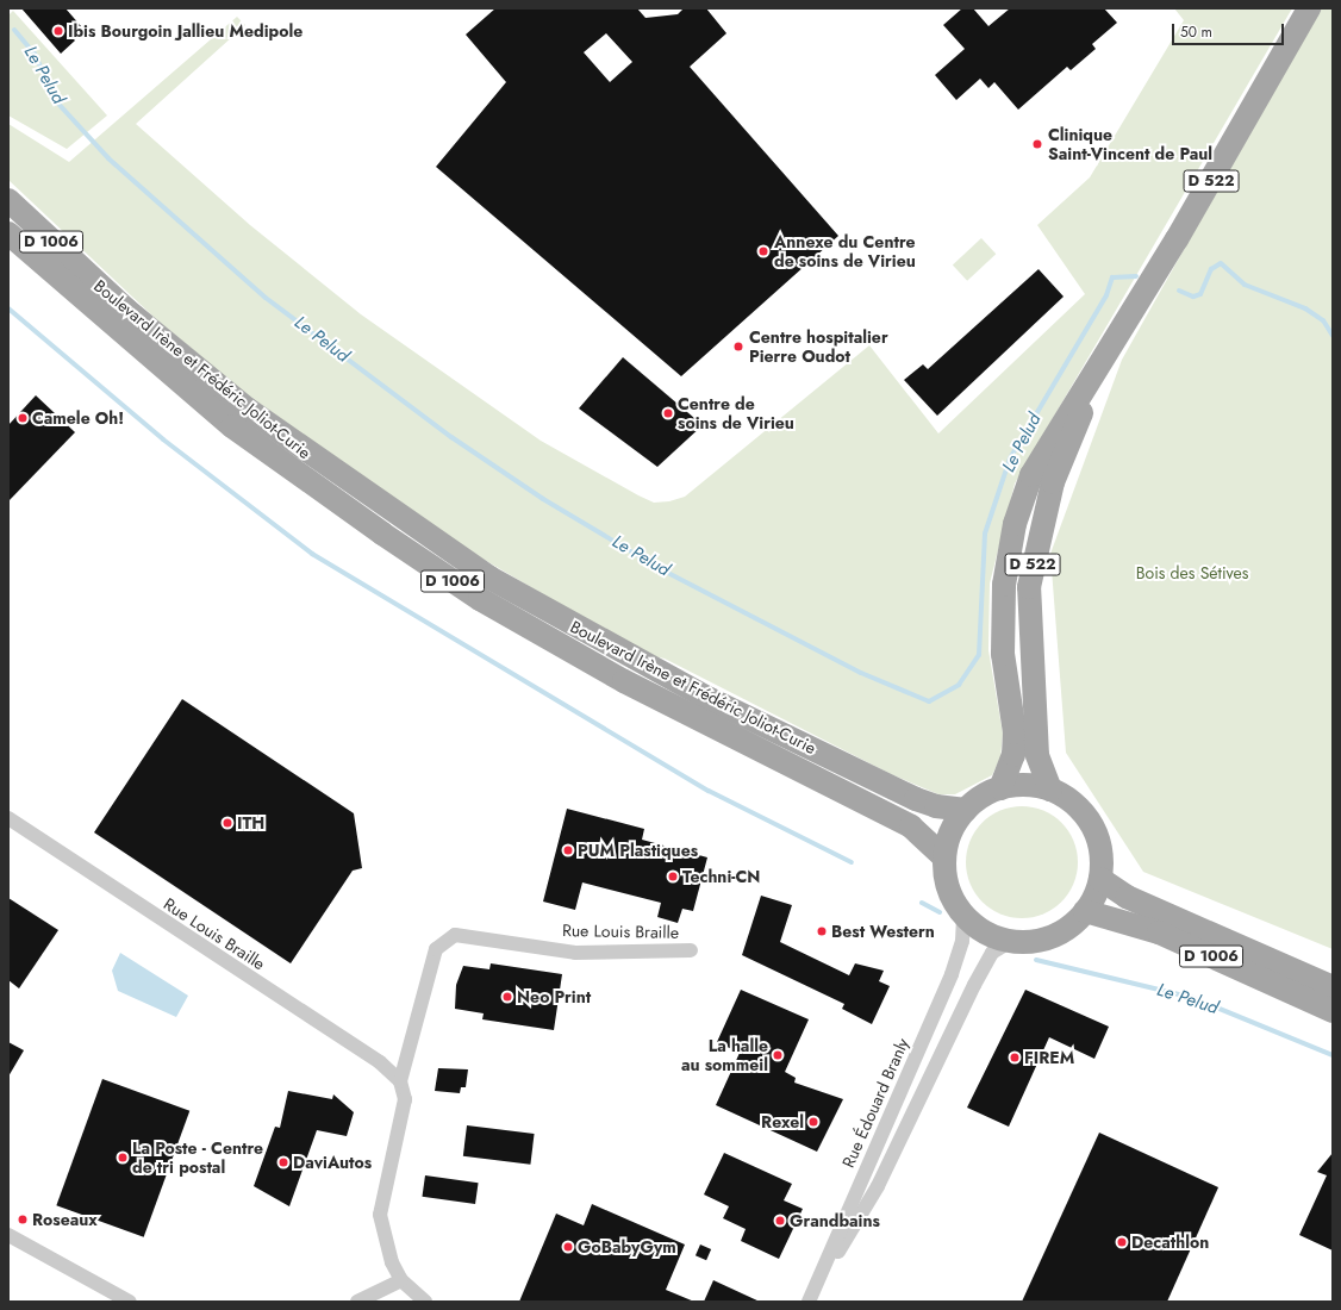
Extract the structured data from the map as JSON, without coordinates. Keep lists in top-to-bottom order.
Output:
{
  "streets": {
    "main road": ["D 522", "D 1006", "Boulevard Irène et Frédéric Joliot-Curie"],
    "street": ["Rue Louis Braille", "Rue Édouard Branly"]
  },
  "crossings": [
    ["D 522", "D 1006"],
    ["D 522", "Boulevard Irène et Frédéric Joliot-Curie"],
    ["D 522", "Rue Édouard Branly"],
    ["D 1006", "Boulevard Irène et Frédéric Joliot-Curie"],
    ["D 1006", "Rue Édouard Branly"],
    ["Boulevard Irène et Frédéric Joliot-Curie", "Rue Édouard Branly"]
  ],
  "water": ["Le Pelud"],
  "parks": ["Bois des Sétives"],
  "places": [
    "Ibis Bourgoin Jallieu Medipole",
    "Clinique Saint-Vincent de Paul",
    "Annexe du Centre de soins de Virieu",
    "Centre hospitalier Pierre Oudot",
    "Centre de soins de Virieu",
    "Camele Oh!",
    "ITH",
    "PUM Plastiques",
    "Techni-CN",
    "Best Western",
    "Neo Print",
    "La halle au sommeil",
    "FIREM",
    "Rexel",
    "La Poste - Centre de tri postal",
    "DaviAutos",
    "Roseaux",
    "Grandbains",
    "Decathlon",
    "GoBabyGym"
  ],
  "scale_bar": "50 m"
}
